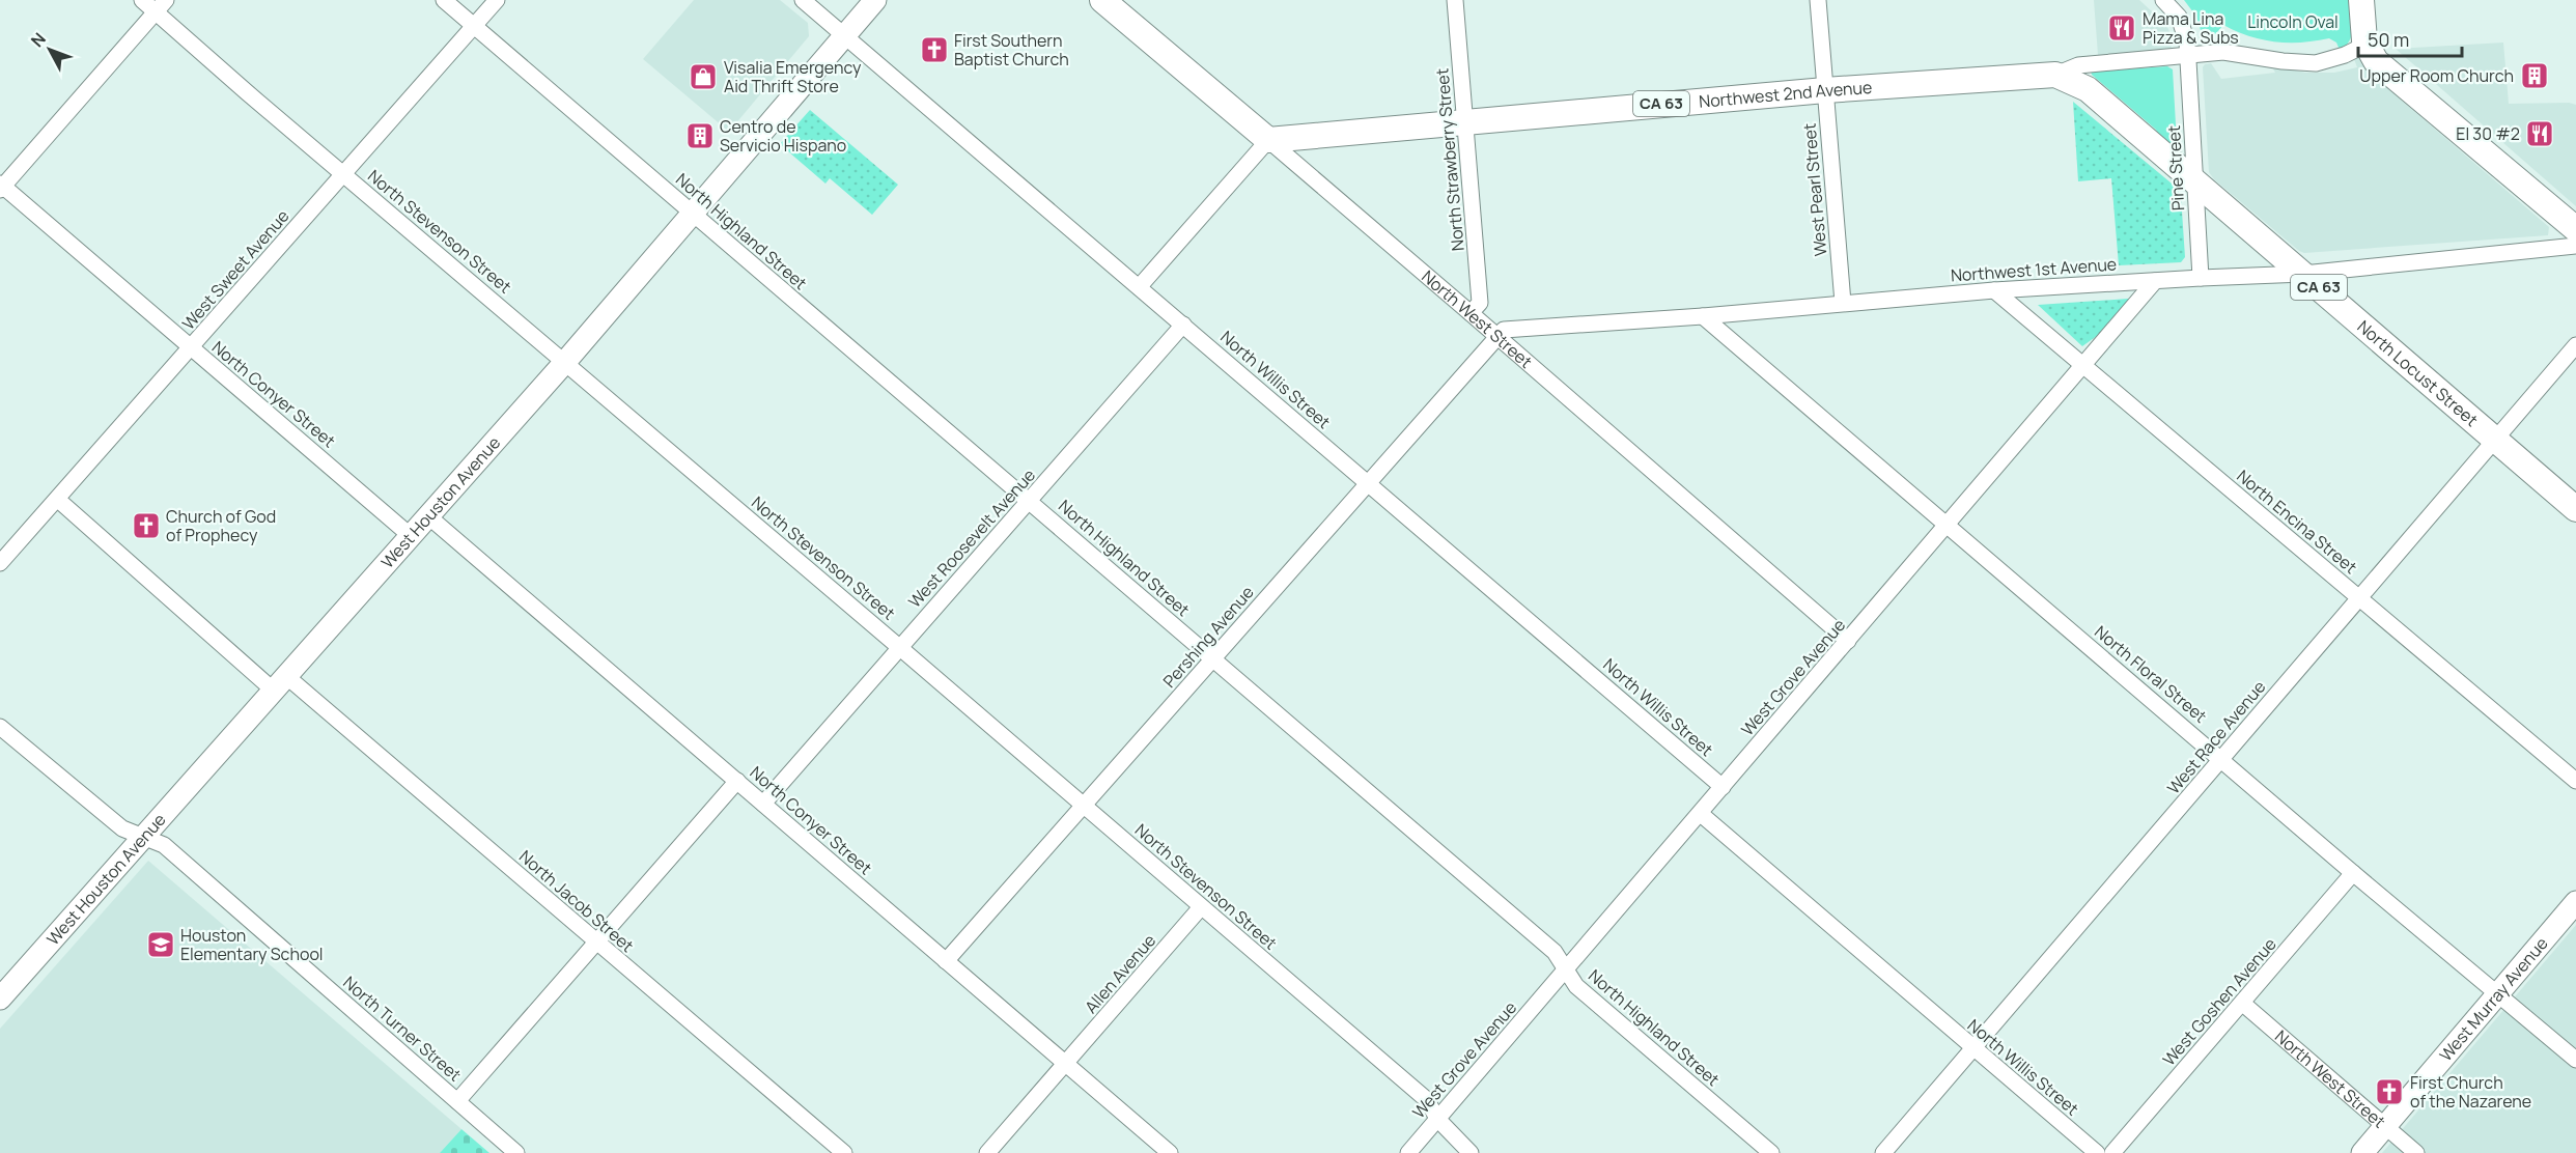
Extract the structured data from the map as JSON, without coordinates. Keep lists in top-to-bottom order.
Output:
{
  "streets": {
    "main road": [
      "Northwest 2nd Avenue",
      "CA 63",
      "North West Street",
      "North Locust Street",
      "West Houston Avenue",
      "West Murray Avenue"
    ],
    "street": [
      "North Strawberry Street",
      "Pine Street",
      "West Pearl Street",
      "North Stevenson Street",
      "North Highland Street",
      "West Sweet Avenue",
      "Northwest 1st Avenue",
      "North Willis Street",
      "North Conyer Street",
      "North Encina Street",
      "West Roosevelt Avenue",
      "Pershing Avenue",
      "North Floral Street",
      "West Grove Avenue",
      "West Race Avenue",
      "North Jacob Street",
      "Allen Avenue",
      "West Goshen Avenue",
      "North Turner Street"
    ]
  },
  "crossings": [
    ["Northwest 2nd Avenue", "North Strawberry Street"],
    ["Northwest 2nd Avenue", "Pine Street"],
    ["Northwest 2nd Avenue", "West Pearl Street"],
    ["Northwest 2nd Avenue", "North West Street"],
    ["Northwest 2nd Avenue", "North Locust Street"],
    ["North Strawberry Street", "North West Street"],
    ["Pine Street", "Northwest 1st Avenue"],
    ["Pine Street", "North Locust Street"],
    ["West Pearl Street", "Northwest 1st Avenue"],
    ["North Stevenson Street", "West Sweet Avenue"],
    ["North Stevenson Street", "West Houston Avenue"],
    ["North Stevenson Street", "West Roosevelt Avenue"],
    ["North Stevenson Street", "Pershing Avenue"],
    ["North Stevenson Street", "West Grove Avenue"],
    ["North Stevenson Street", "Allen Avenue"],
    ["North Highland Street", "West Sweet Avenue"],
    ["North Highland Street", "West Houston Avenue"],
    ["North Highland Street", "West Roosevelt Avenue"],
    ["North Highland Street", "Pershing Avenue"],
    ["North Highland Street", "West Grove Avenue"],
    ["West Sweet Avenue", "North Conyer Street"],
    ["West Sweet Avenue", "North Jacob Street"],
    ["Northwest 1st Avenue", "North West Street"],
    ["Northwest 1st Avenue", "North Locust Street"],
    ["Northwest 1st Avenue", "North Encina Street"],
    ["Northwest 1st Avenue", "Pershing Avenue"],
    ["Northwest 1st Avenue", "North Floral Street"],
    ["Northwest 1st Avenue", "West Grove Avenue"],
    ["North West Street", "Pershing Avenue"],
    ["North West Street", "West Grove Avenue"],
    ["North West Street", "West Murray Avenue"],
    ["North West Street", "West Goshen Avenue"],
    ["North Locust Street", "West Race Avenue"],
    ["North Willis Street", "West Houston Avenue"],
    ["North Willis Street", "West Roosevelt Avenue"],
    ["North Willis Street", "Pershing Avenue"],
    ["North Willis Street", "West Grove Avenue"],
    ["North Willis Street", "West Race Avenue"],
    ["North Conyer Street", "West Houston Avenue"],
    ["North Conyer Street", "West Roosevelt Avenue"],
    ["North Conyer Street", "Pershing Avenue"],
    ["North Conyer Street", "Allen Avenue"],
    ["West Houston Avenue", "North Jacob Street"],
    ["West Houston Avenue", "North Turner Street"],
    ["North Encina Street", "West Grove Avenue"],
    ["North Encina Street", "West Race Avenue"],
    ["North Floral Street", "West Grove Avenue"],
    ["North Floral Street", "West Race Avenue"],
    ["North Floral Street", "West Murray Avenue"],
    ["North Floral Street", "West Goshen Avenue"]
  ],
  "parks": ["Lincoln Oval"],
  "places": {
    "restaurant": ["Mama Lina Pizza & Subs", "El 30 #2"],
    "church": ["First Southern Baptist Church", "Church of God of Prophecy", "First Church of the Nazarene"],
    "building": ["Upper Room Church", "Centro de Servicio Hispano"],
    "shop": ["Visalia Emergency Aid Thrift Store"],
    "school or university": ["Houston Elementary School"]
  },
  "scale_bar": "50 m",
  "north": "top left"
}
